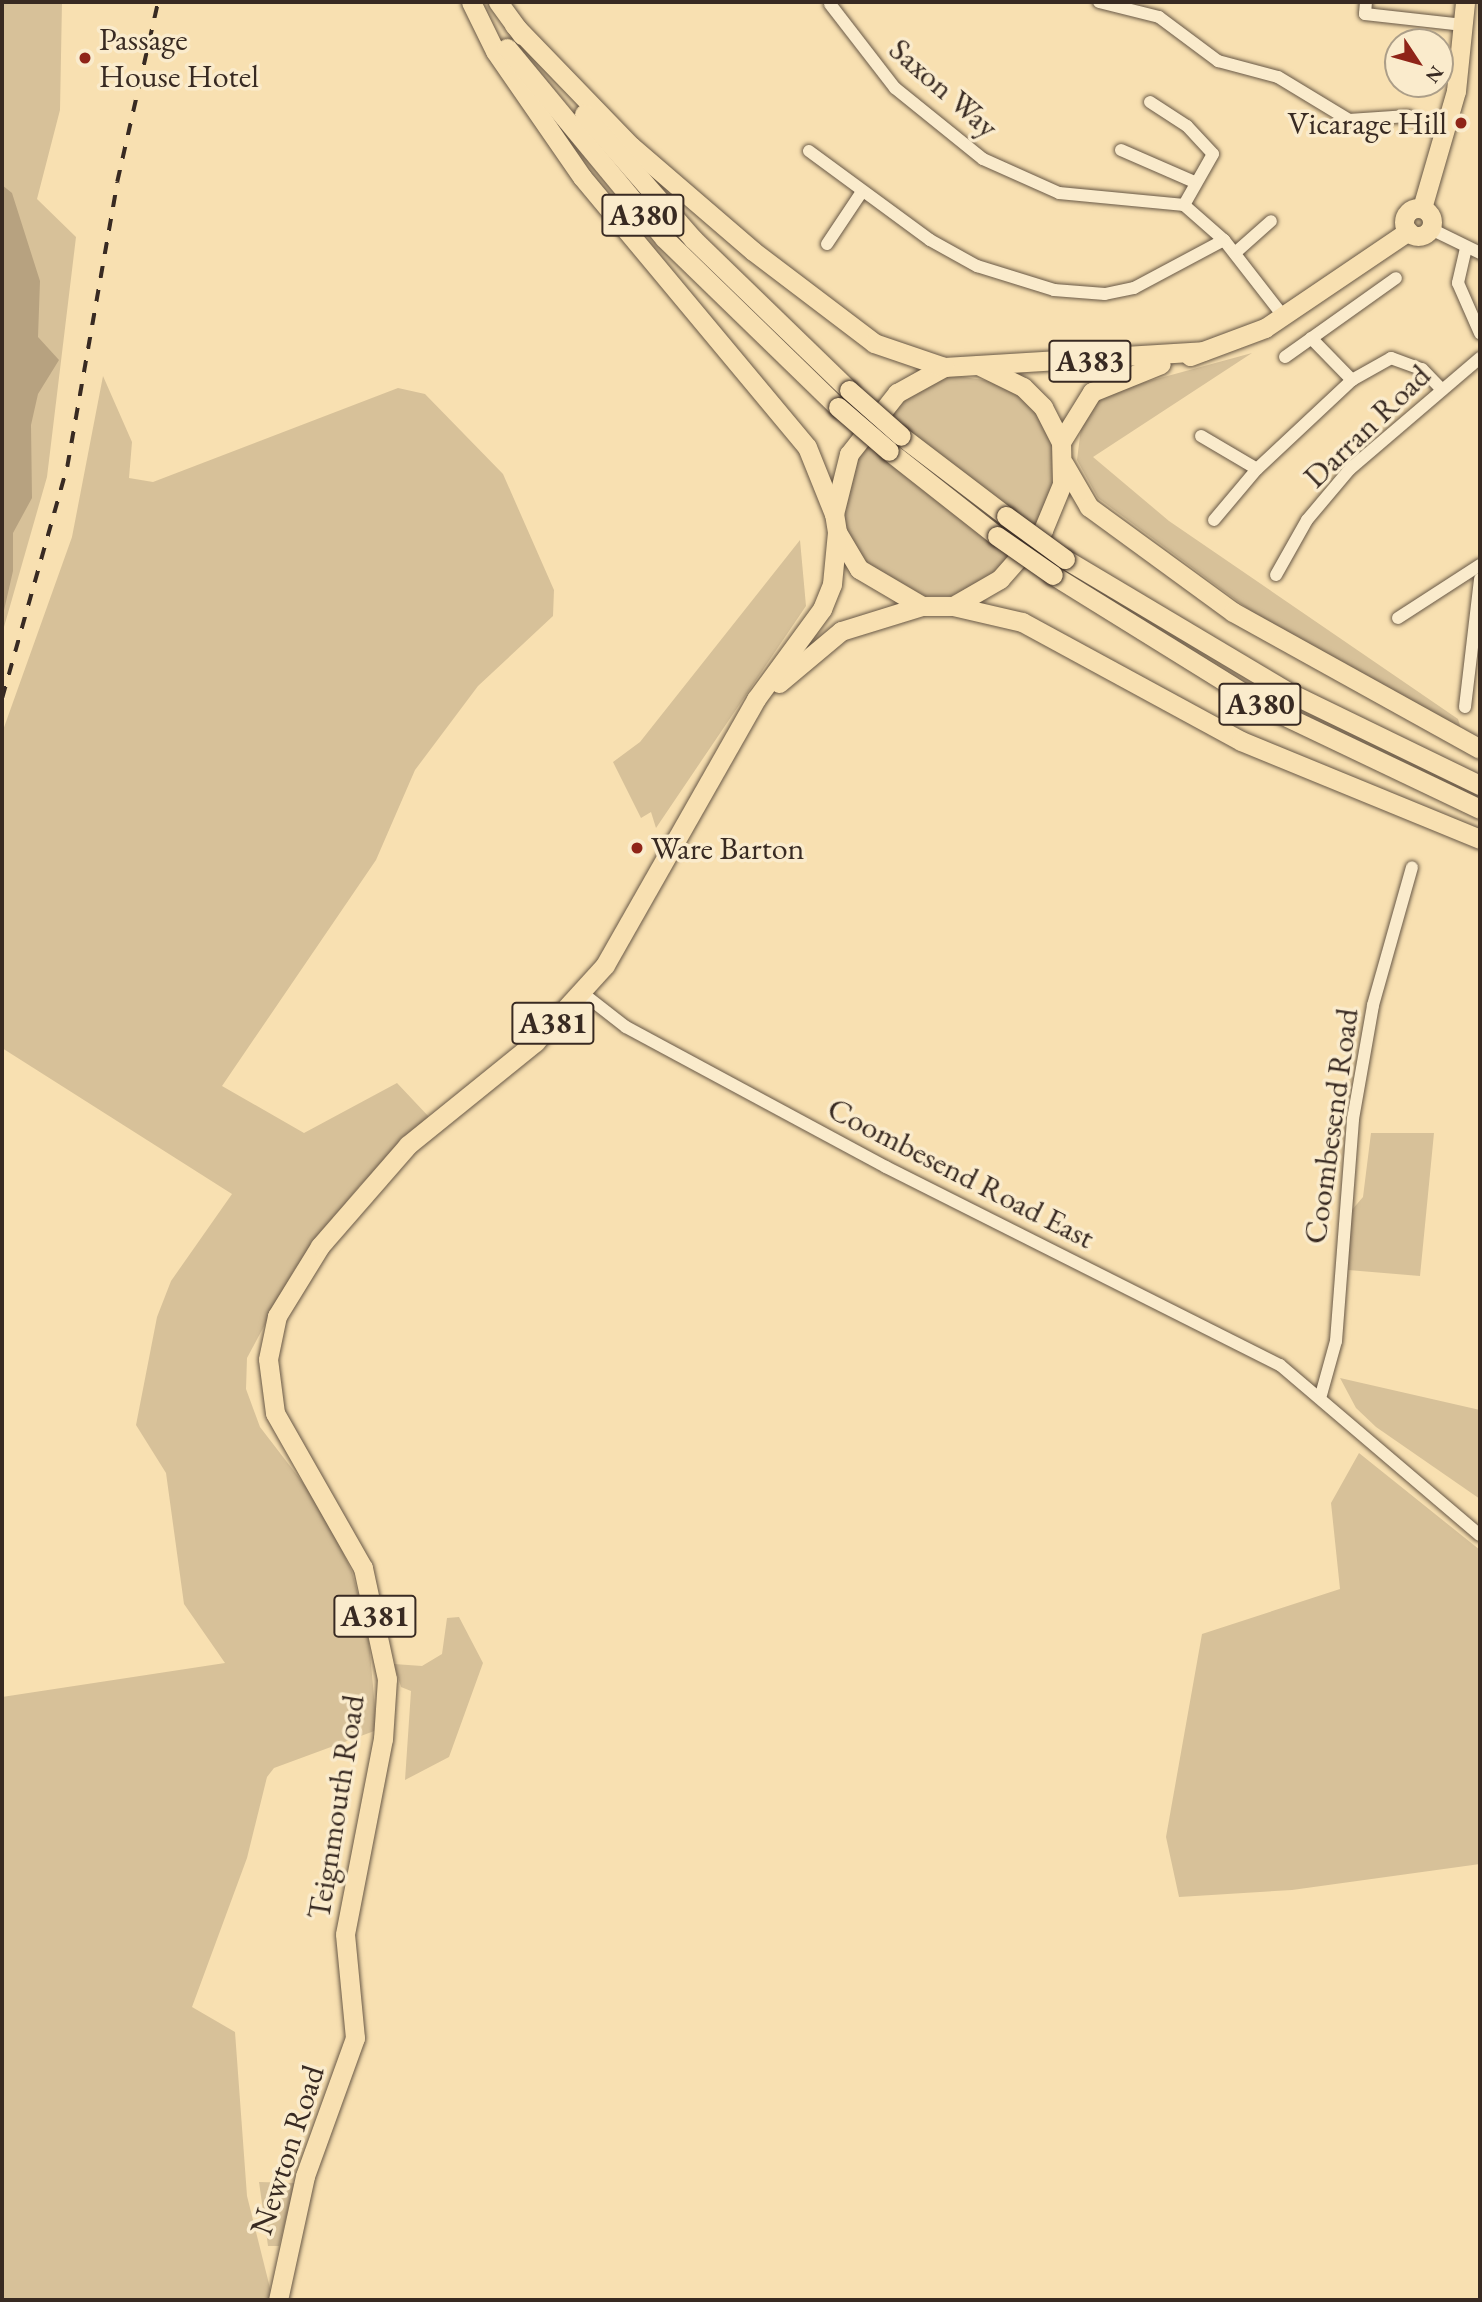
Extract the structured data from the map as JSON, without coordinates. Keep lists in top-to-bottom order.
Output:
{
  "streets": {
    "main road": [
      "A380",
      "A383",
      "A381",
      "Teignmouth Road",
      "Newton Road"
    ],
    "street": [
      "Saxon Way",
      "Darran Road",
      "Coombesend Road",
      "Coombesend Road East"
    ]
  },
  "crossings": [
    ["A380", "A383"],
    ["A380", "Teignmouth Road"],
    ["A383", "Teignmouth Road"],
    ["Coombesend Road", "Coombesend Road East"],
    ["Coombesend Road East", "Teignmouth Road"],
    ["Teignmouth Road", "Newton Road"]
  ],
  "places": ["Passage House Hotel", "Vicarage Hill", "Ware Barton"],
  "north": "bottom right"
}
